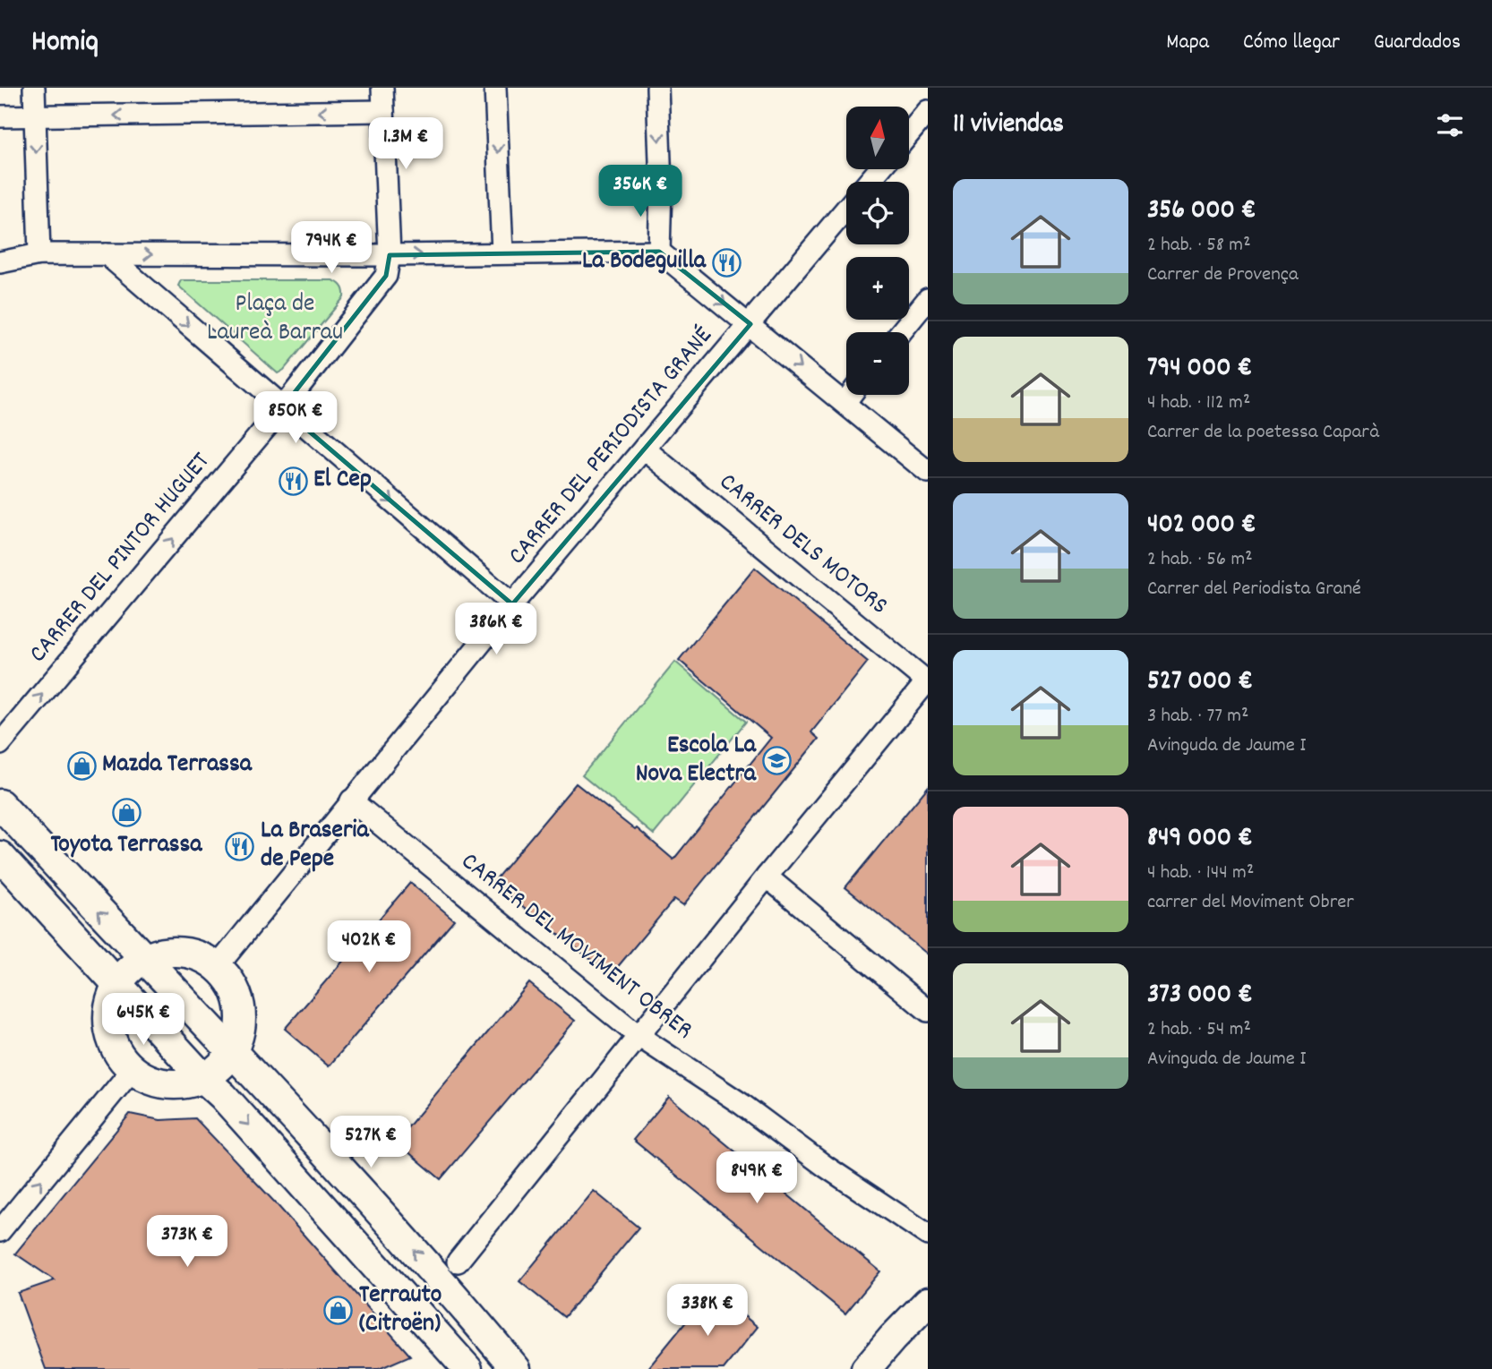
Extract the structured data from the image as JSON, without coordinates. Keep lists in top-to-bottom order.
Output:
{
  "streets": {
    "street": [
      "CARRER DEL PERIODISTA GRANÉ",
      "CARRER DELS MOTORS",
      "CARRER DEL PINTOR HUGUET",
      "CARRER DEL MOVIMENT OBRER"
    ]
  },
  "crossings": [
    ["CARRER DEL PERIODISTA GRANÉ", "CARRER DELS MOTORS"],
    ["CARRER DEL PERIODISTA GRANÉ", "CARRER DEL MOVIMENT OBRER"]
  ],
  "one_way": ["CARRER DEL PINTOR HUGUET"],
  "parks": ["Plaça de Laureà Barrau"],
  "places": {
    "restaurant": ["La Bodeguilla", "El Cep", "La Braseria de Pepe"],
    "school or university": ["Escola La Nova Electra"],
    "shop": ["Mazda Terrassa", "Toyota Terrassa", "Terrauto (Citroën)"]
  },
  "north": "top",
  "page": {
    "header": "Homiq",
    "nav": ["Mapa", "Cómo llegar", "Guardados"],
    "heading": "11 viviendas",
    "map_buttons": ["+", "−"],
    "price": [
      "1.3M €",
      "356K €",
      "794K €",
      "850K €",
      "386K €",
      "402K €",
      "645K €",
      "527K €",
      "849K €",
      "373K €",
      "338K €"
    ],
    "list": [
      {
        "name": "356 000 €",
        "note": "2 hab. · 58 m² · Carrer de Provença"
      },
      {
        "name": "794 000 €",
        "note": "4 hab. · 112 m² · Carrer de la poetessa Caparà"
      },
      {
        "name": "402 000 €",
        "note": "2 hab. · 56 m² · Carrer del Periodista Grané"
      },
      {
        "name": "527 000 €",
        "note": "3 hab. · 77 m² · Avinguda de Jaume I"
      },
      {
        "name": "849 000 €",
        "note": "4 hab. · 144 m² · carrer del Moviment Obrer"
      },
      {
        "name": "373 000 €",
        "note": "2 hab. · 54 m² · Avinguda de Jaume I"
      }
    ]
  }
}
